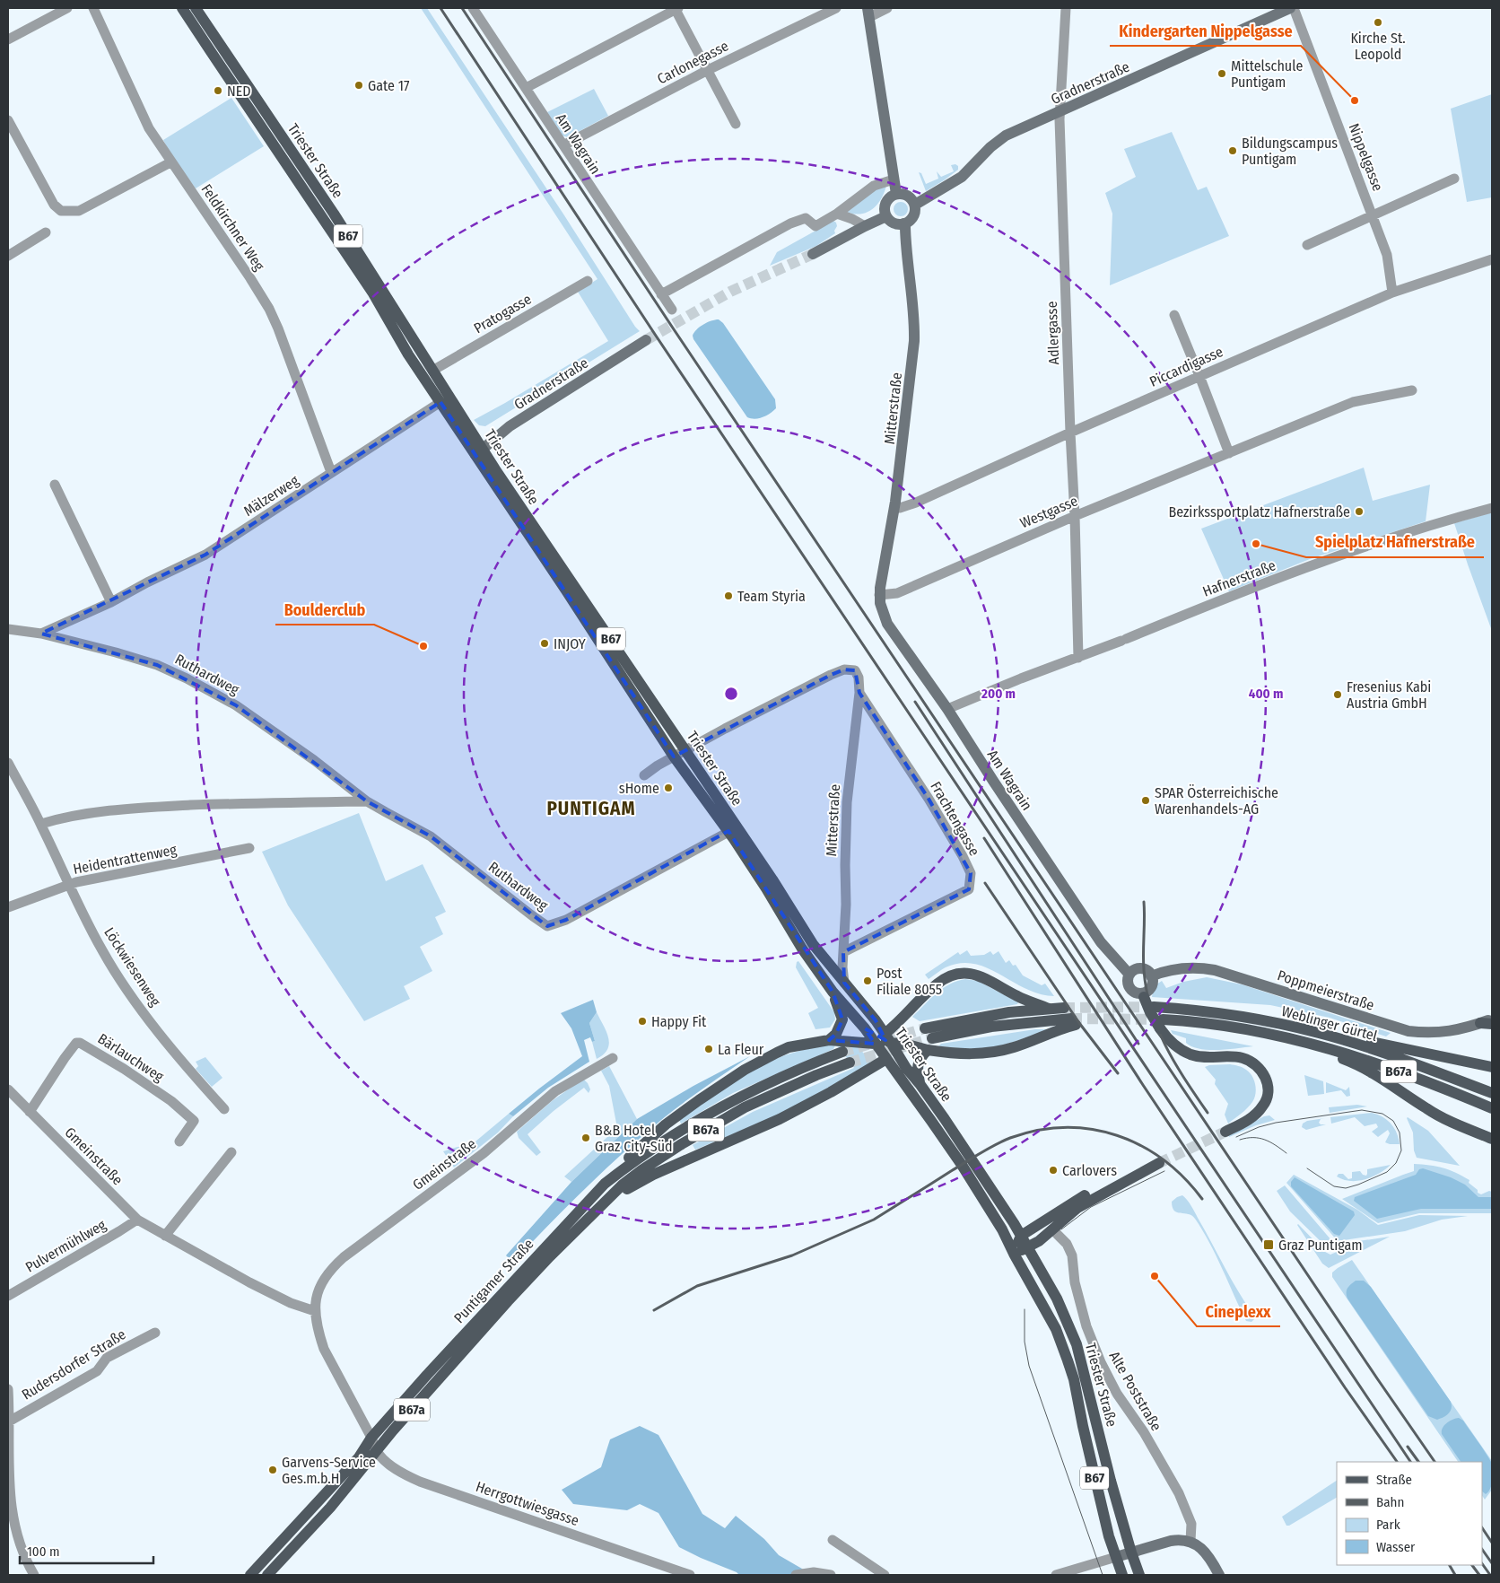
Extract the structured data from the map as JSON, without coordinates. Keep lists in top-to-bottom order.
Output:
{
  "streets": {
    "main road": [
      "Triester Straße",
      "B67",
      "Weblinger Gürtel",
      "B67a",
      "Puntigamer Straße"
    ],
    "street": [
      "Carlonegasse",
      "Gradnerstraße",
      "Am Wagrain",
      "Nippelgasse",
      "Feldkirchner Weg",
      "Pratogasse",
      "Adlergasse",
      "Piccardigasse",
      "Mitterstraße",
      "Mälzerweg",
      "Westgasse",
      "Hafnerstraße",
      "Ruthardweg",
      "Frachtengasse",
      "Heidentrattenweg",
      "Löckwiesenweg",
      "Poppmeierstraße",
      "Bärlauchweg",
      "Gmeinstraße",
      "Pulvermühlweg",
      "Rudersdorfer Straße",
      "Alte Poststraße",
      "Herrgottwiesgasse"
    ]
  },
  "crossings": [
    ["Carlonegasse", "Am Wagrain"],
    ["Gradnerstraße", "Triester Straße"],
    ["Gradnerstraße", "Adlergasse"],
    ["Gradnerstraße", "Mitterstraße"],
    ["Am Wagrain", "Mitterstraße"],
    ["Am Wagrain", "Westgasse"],
    ["Am Wagrain", "Hafnerstraße"],
    ["Am Wagrain", "Poppmeierstraße"],
    ["Nippelgasse", "Piccardigasse"],
    ["Triester Straße", "Pratogasse"],
    ["Triester Straße", "Mitterstraße"],
    ["Triester Straße", "Mälzerweg"],
    ["Triester Straße", "Ruthardweg"],
    ["Feldkirchner Weg", "Mälzerweg"],
    ["Adlergasse", "Piccardigasse"],
    ["Adlergasse", "Westgasse"],
    ["Adlergasse", "Hafnerstraße"],
    ["Piccardigasse", "Mitterstraße"],
    ["Mitterstraße", "Westgasse"],
    ["Mitterstraße", "Frachtengasse"],
    ["Mälzerweg", "Ruthardweg"],
    ["Heidentrattenweg", "Löckwiesenweg"],
    ["Bärlauchweg", "Gmeinstraße"],
    ["Gmeinstraße", "Pulvermühlweg"],
    ["Gmeinstraße", "Puntigamer Straße"],
    ["Gmeinstraße", "Herrgottwiesgasse"],
    ["Puntigamer Straße", "Herrgottwiesgasse"]
  ],
  "districts": ["PUNTIGAM"],
  "places": {
    "other": [
      "Kirche St. Leopold",
      "Mittelschule Puntigam",
      "Gate 17",
      "NED",
      "Kindergarten Nippelgasse",
      "Bildungscampus Puntigam",
      "Bezirkssportplatz Hafnerstraße",
      "Spielplatz Hafnerstraße",
      "Team Styria",
      "INJOY",
      "Boulderclub",
      "Fresenius Kabi Austria GmbH",
      "sHome",
      "SPAR Österreichische Warenhandels-AG",
      "Post Filiale 8055",
      "Happy Fit",
      "La Fleur",
      "B&B Hotel Graz City-Süd",
      "Carlovers",
      "Cineplexx",
      "Garvens-Service Ges.m.b.H"
    ],
    "transit": ["Graz Puntigam"]
  },
  "legend": [
    "Straße",
    "Bahn",
    "Park",
    "Wasser"
  ],
  "scale_bar": "100 m",
  "rings": ["200 m", "400 m"]
}
